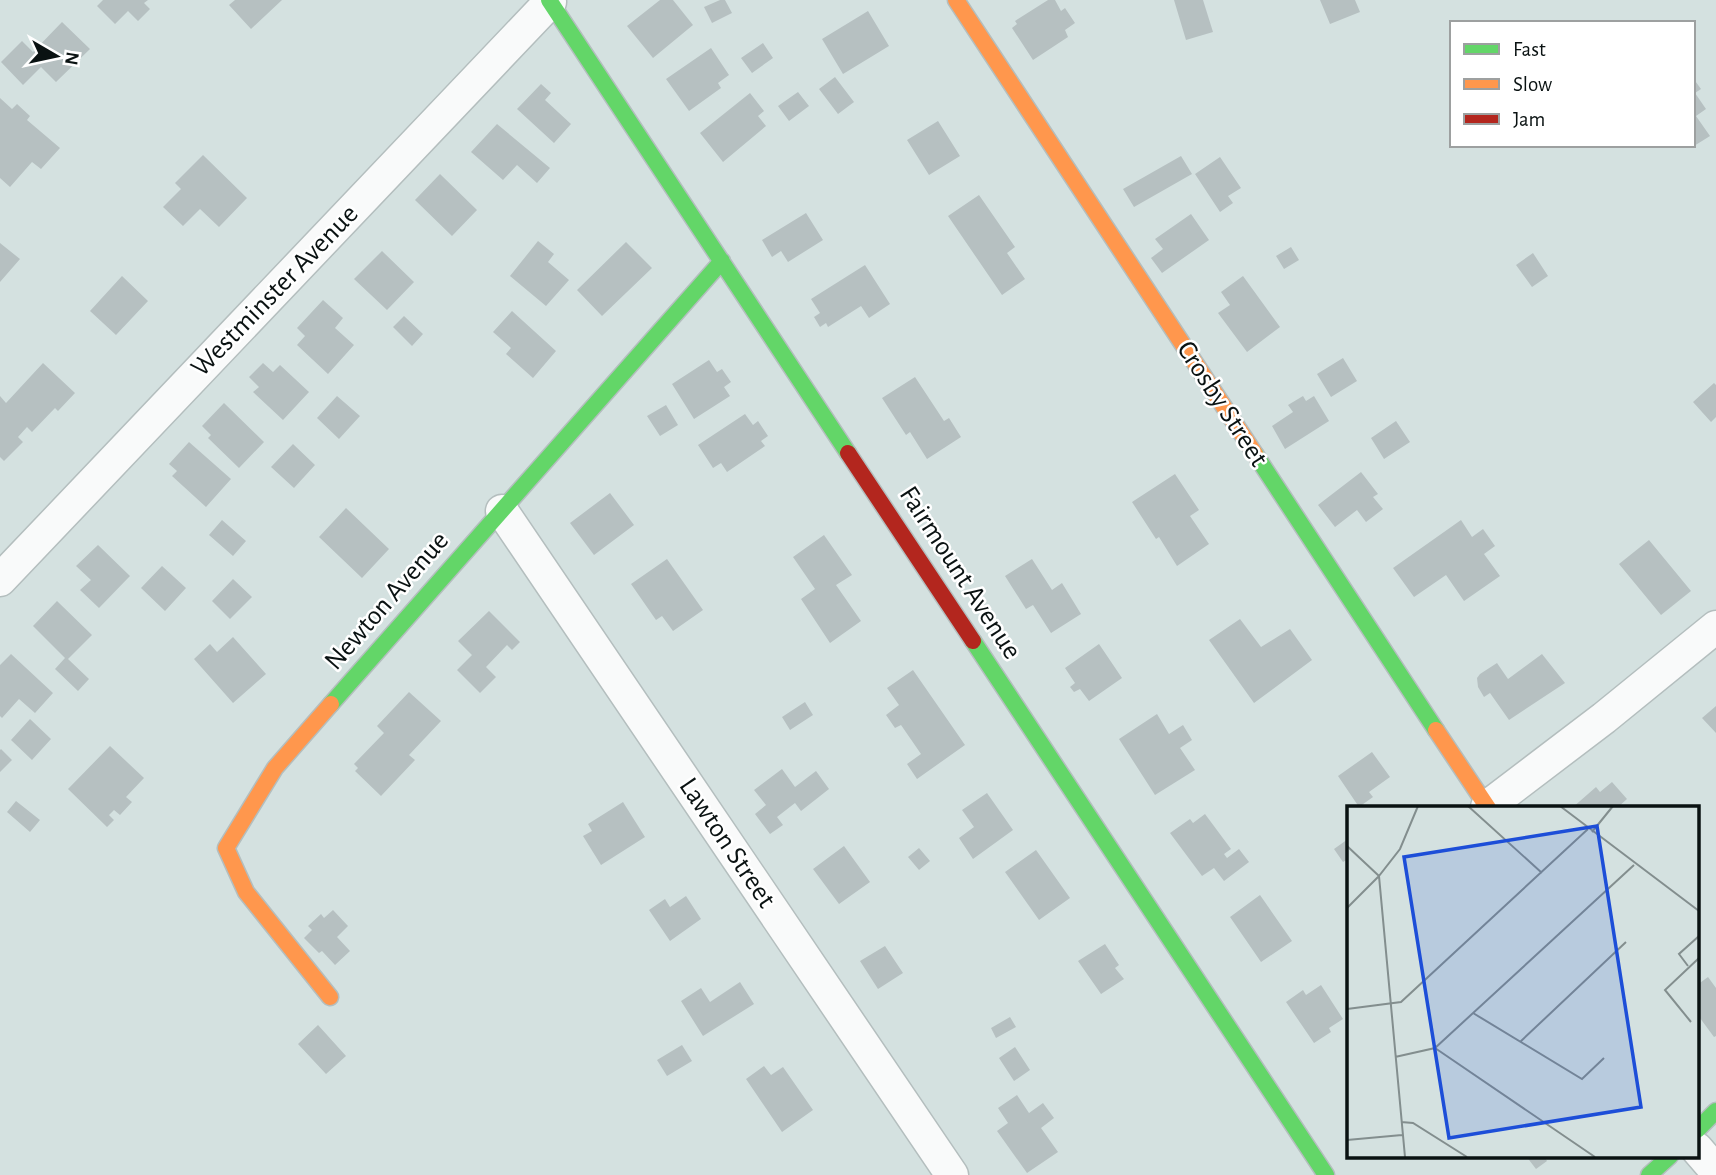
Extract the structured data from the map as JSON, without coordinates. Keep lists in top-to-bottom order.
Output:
{
  "streets": {
    "street": [
      "Westminster Avenue",
      "Crosby Street",
      "Fairmount Avenue",
      "Newton Avenue",
      "Lawton Street"
    ]
  },
  "crossings": [
    ["Westminster Avenue", "Fairmount Avenue"],
    ["Fairmount Avenue", "Newton Avenue"],
    ["Newton Avenue", "Lawton Street"]
  ],
  "legend": ["Fast", "Slow", "Jam"],
  "north": "right"
}
